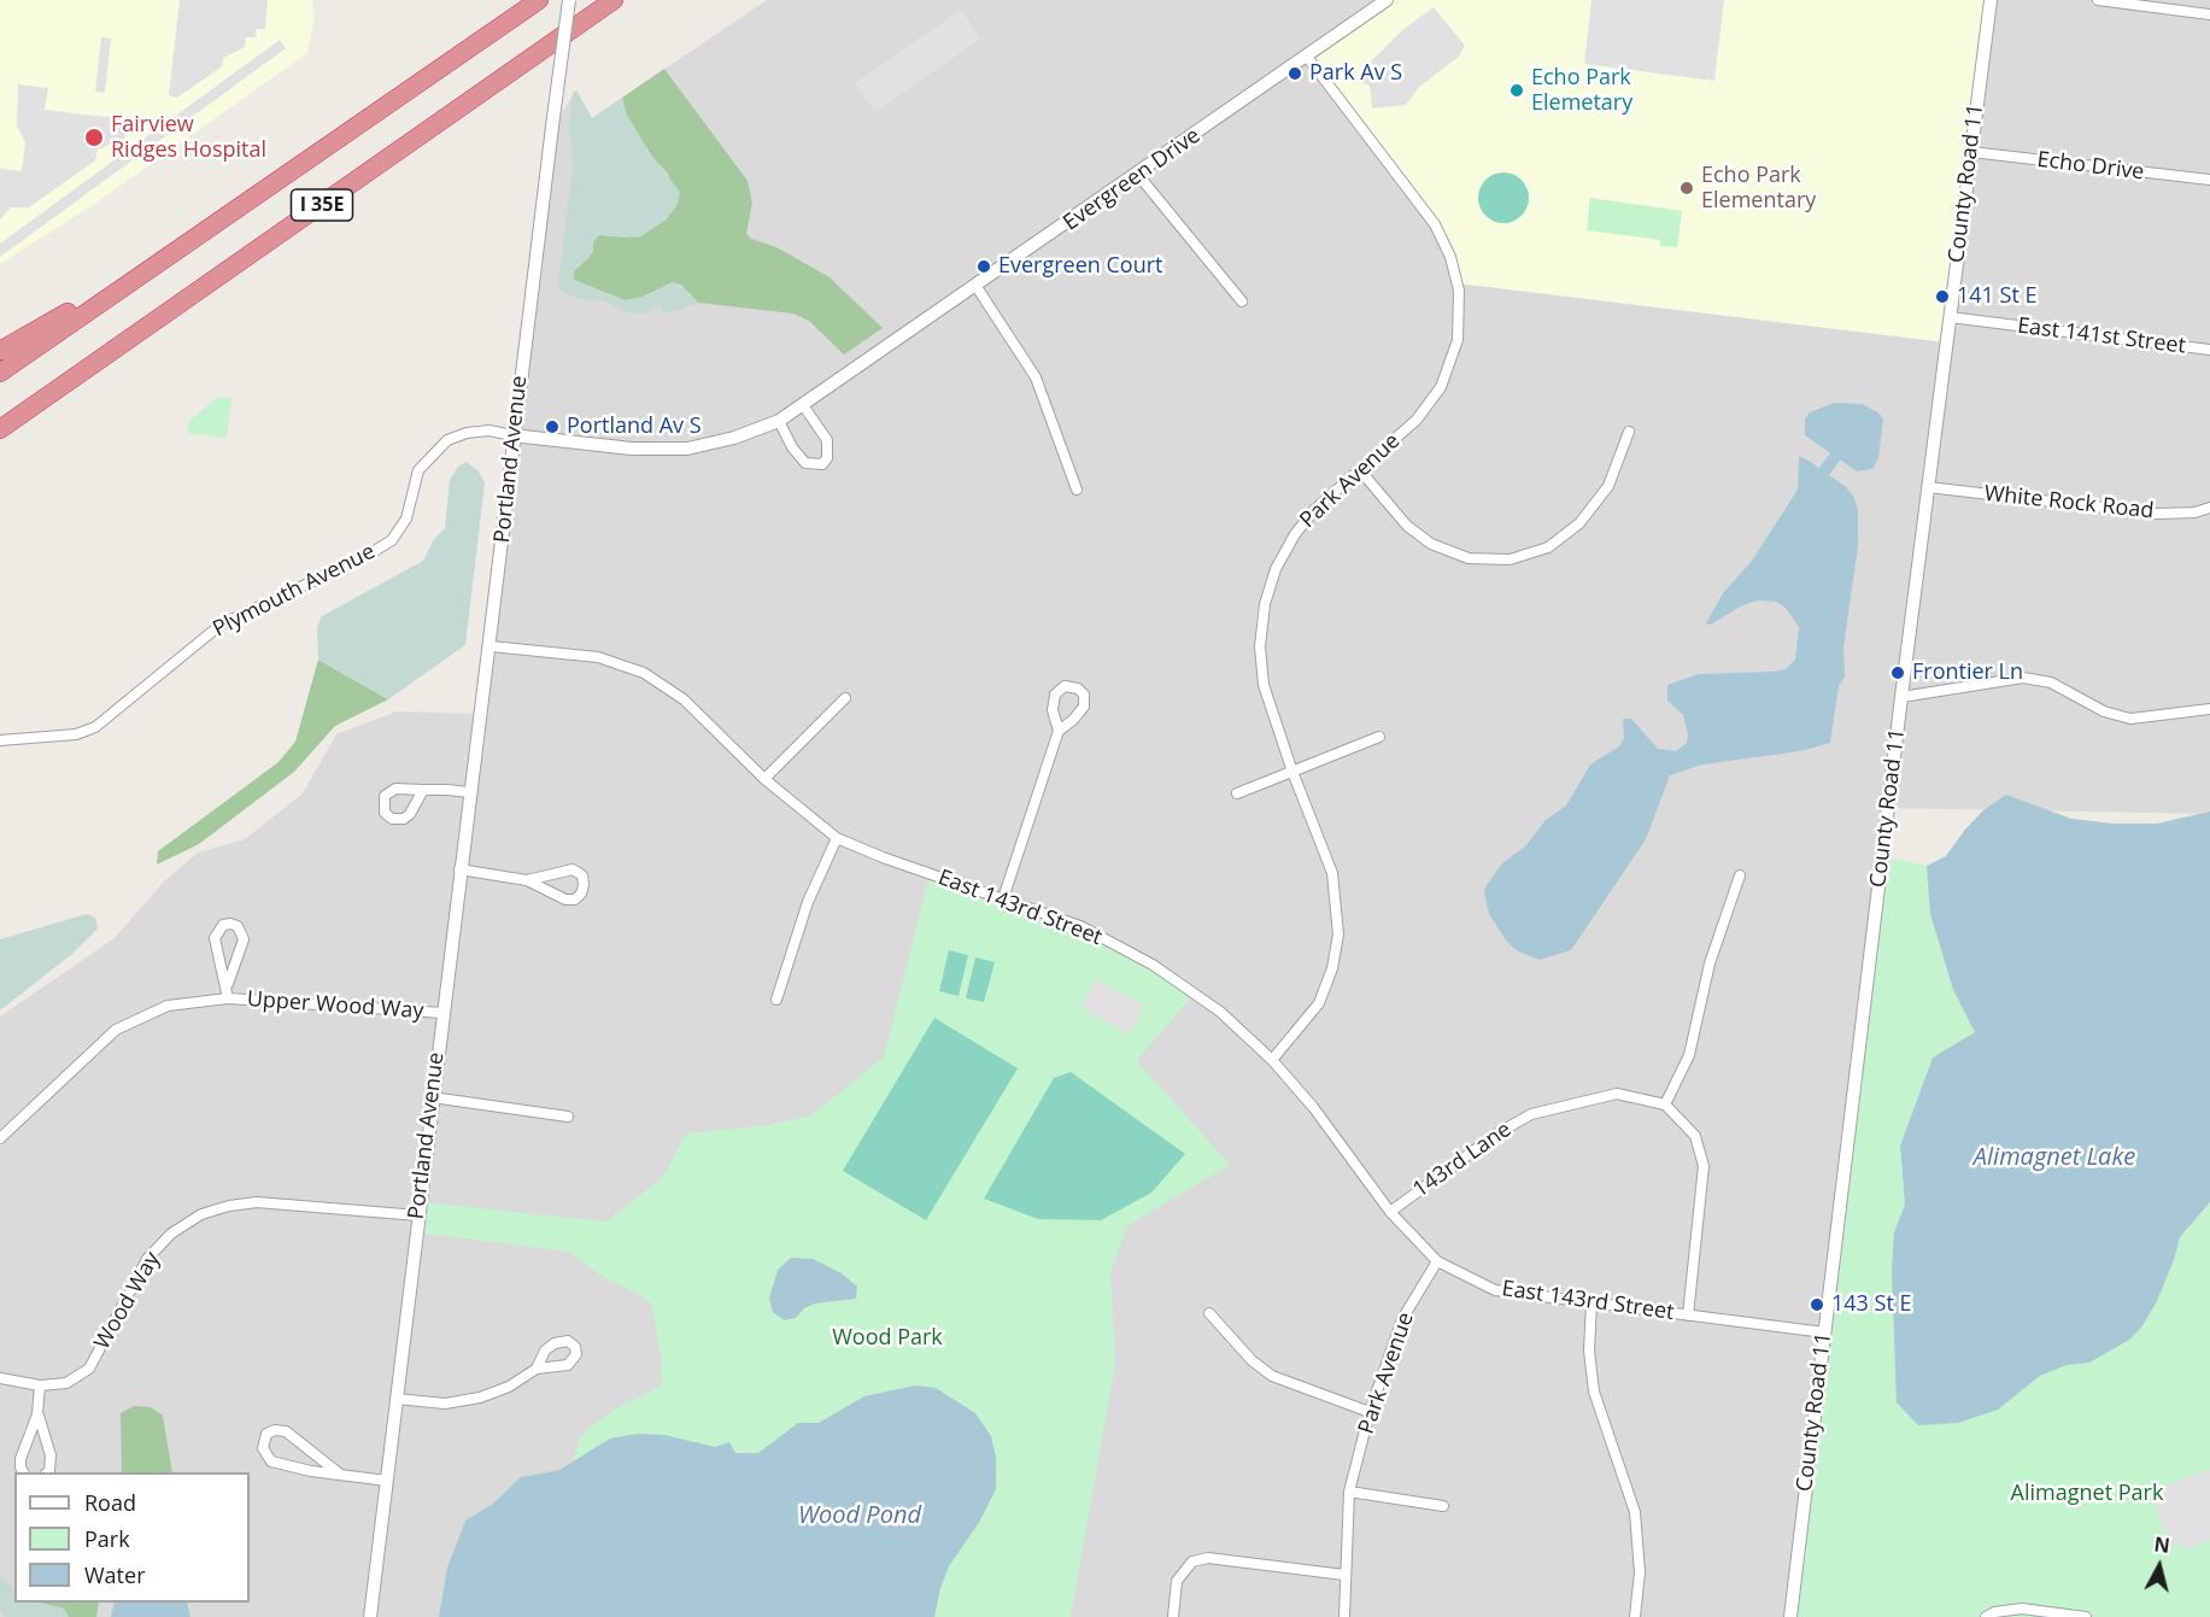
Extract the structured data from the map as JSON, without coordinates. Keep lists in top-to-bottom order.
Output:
{
  "streets": {
    "highway": ["I 35E"],
    "street": [
      "Echo Drive",
      "Evergreen Drive",
      "County Road 11",
      "East 141st Street",
      "Portland Avenue",
      "Park Avenue",
      "White Rock Road",
      "Plymouth Avenue",
      "East 143rd Street",
      "Upper Wood Way",
      "143rd Lane",
      "Wood Way"
    ]
  },
  "crossings": [
    ["Echo Drive", "County Road 11"],
    ["Evergreen Drive", "Portland Avenue"],
    ["Evergreen Drive", "Park Avenue"],
    ["Evergreen Drive", "Plymouth Avenue"],
    ["County Road 11", "East 141st Street"],
    ["County Road 11", "White Rock Road"],
    ["County Road 11", "East 143rd Street"],
    ["Portland Avenue", "Plymouth Avenue"],
    ["Portland Avenue", "East 143rd Street"],
    ["Portland Avenue", "Upper Wood Way"],
    ["Portland Avenue", "Wood Way"],
    ["Park Avenue", "East 143rd Street"],
    ["East 143rd Street", "143rd Lane"]
  ],
  "water": ["Alimagnet Lake", "Wood Pond"],
  "parks": ["Wood Park", "Alimagnet Park"],
  "places": [
    "Park Av S",
    "Echo Park Elemetary",
    "Fairview Ridges Hospital",
    "Echo Park Elementary",
    "Evergreen Court",
    "141 St E",
    "Portland Av S",
    "Frontier Ln",
    "143 St E"
  ],
  "legend": ["Road", "Park", "Water"],
  "north": "top"
}
